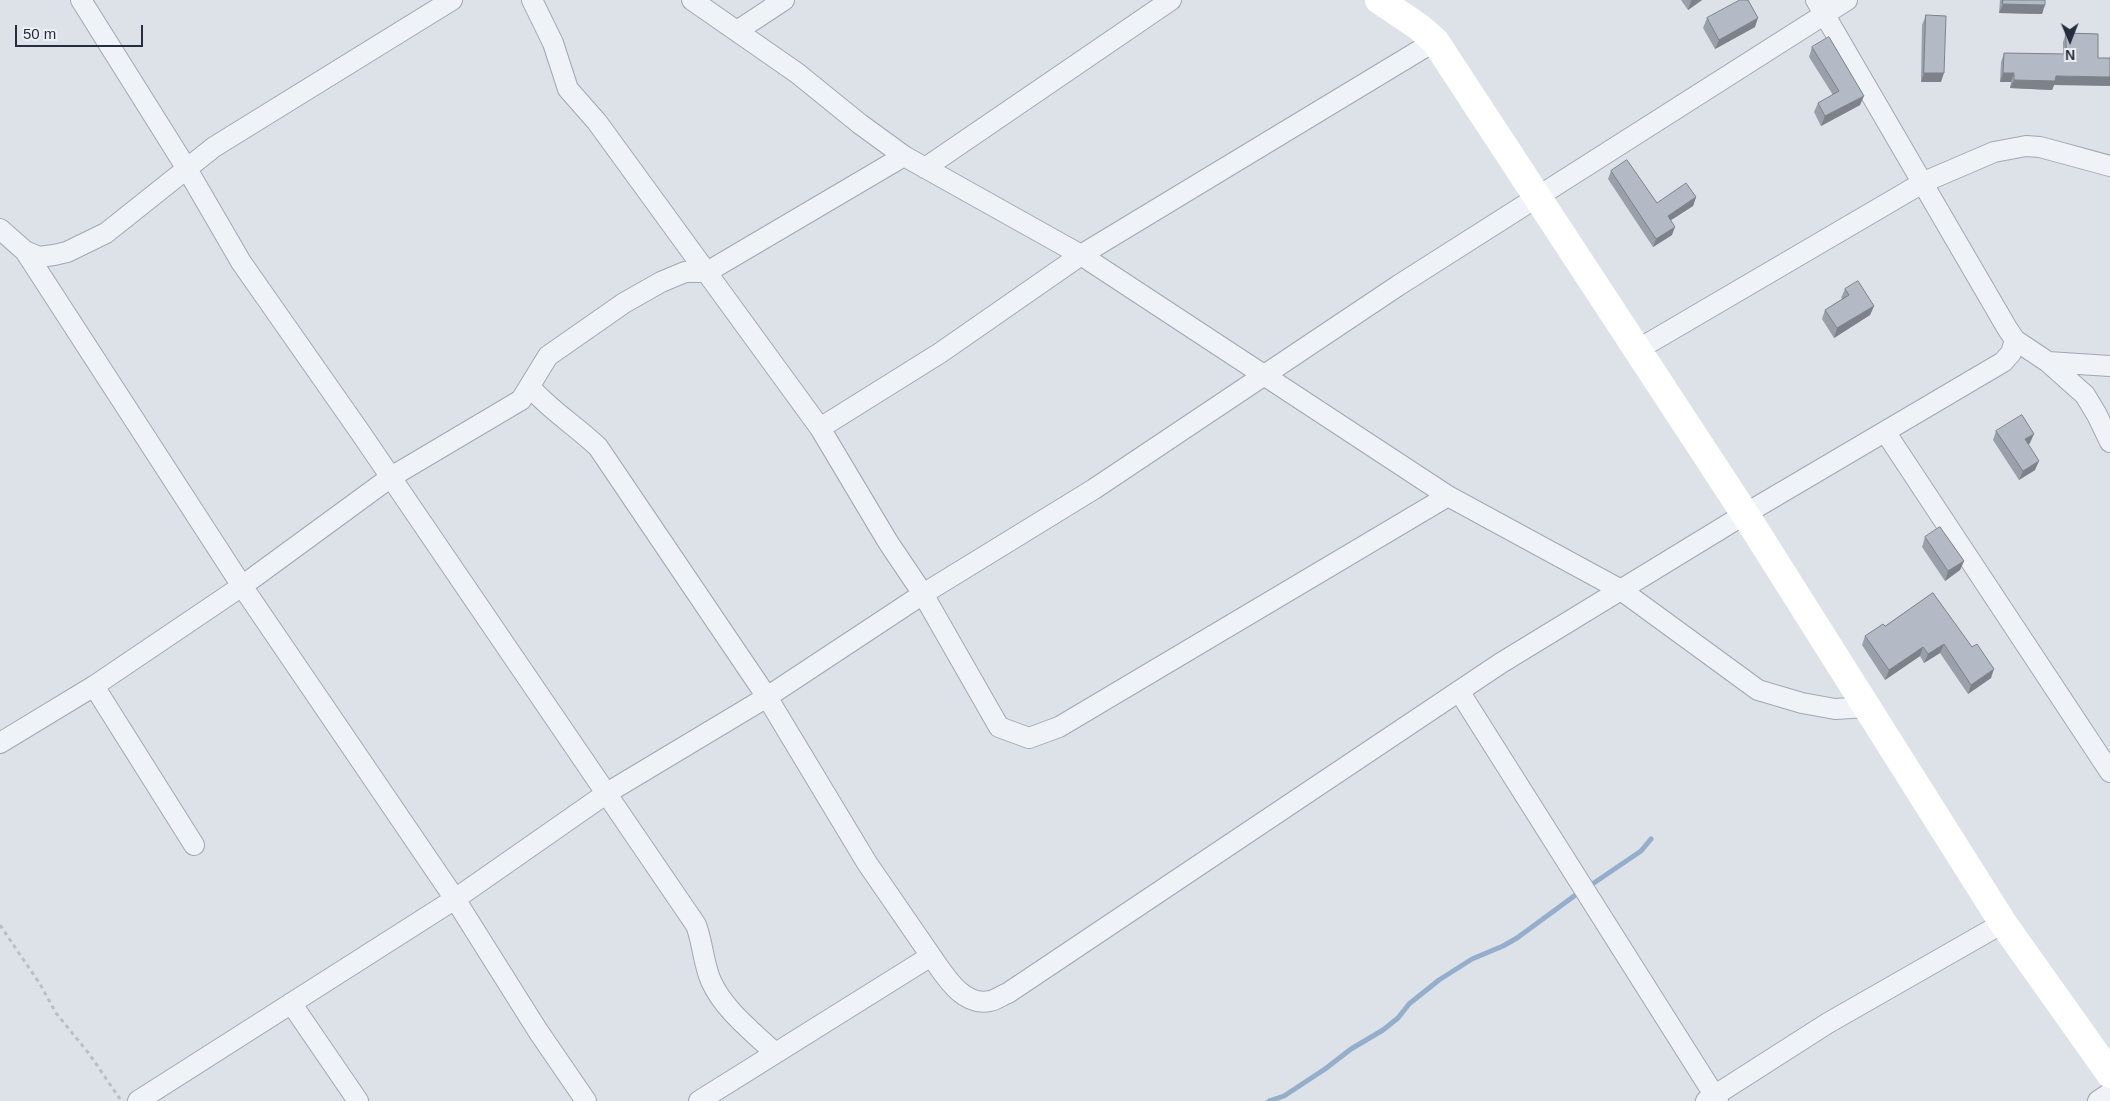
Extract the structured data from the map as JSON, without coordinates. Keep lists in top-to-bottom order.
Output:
{
  "scale_bar": "50 m",
  "north": "bottom"
}
